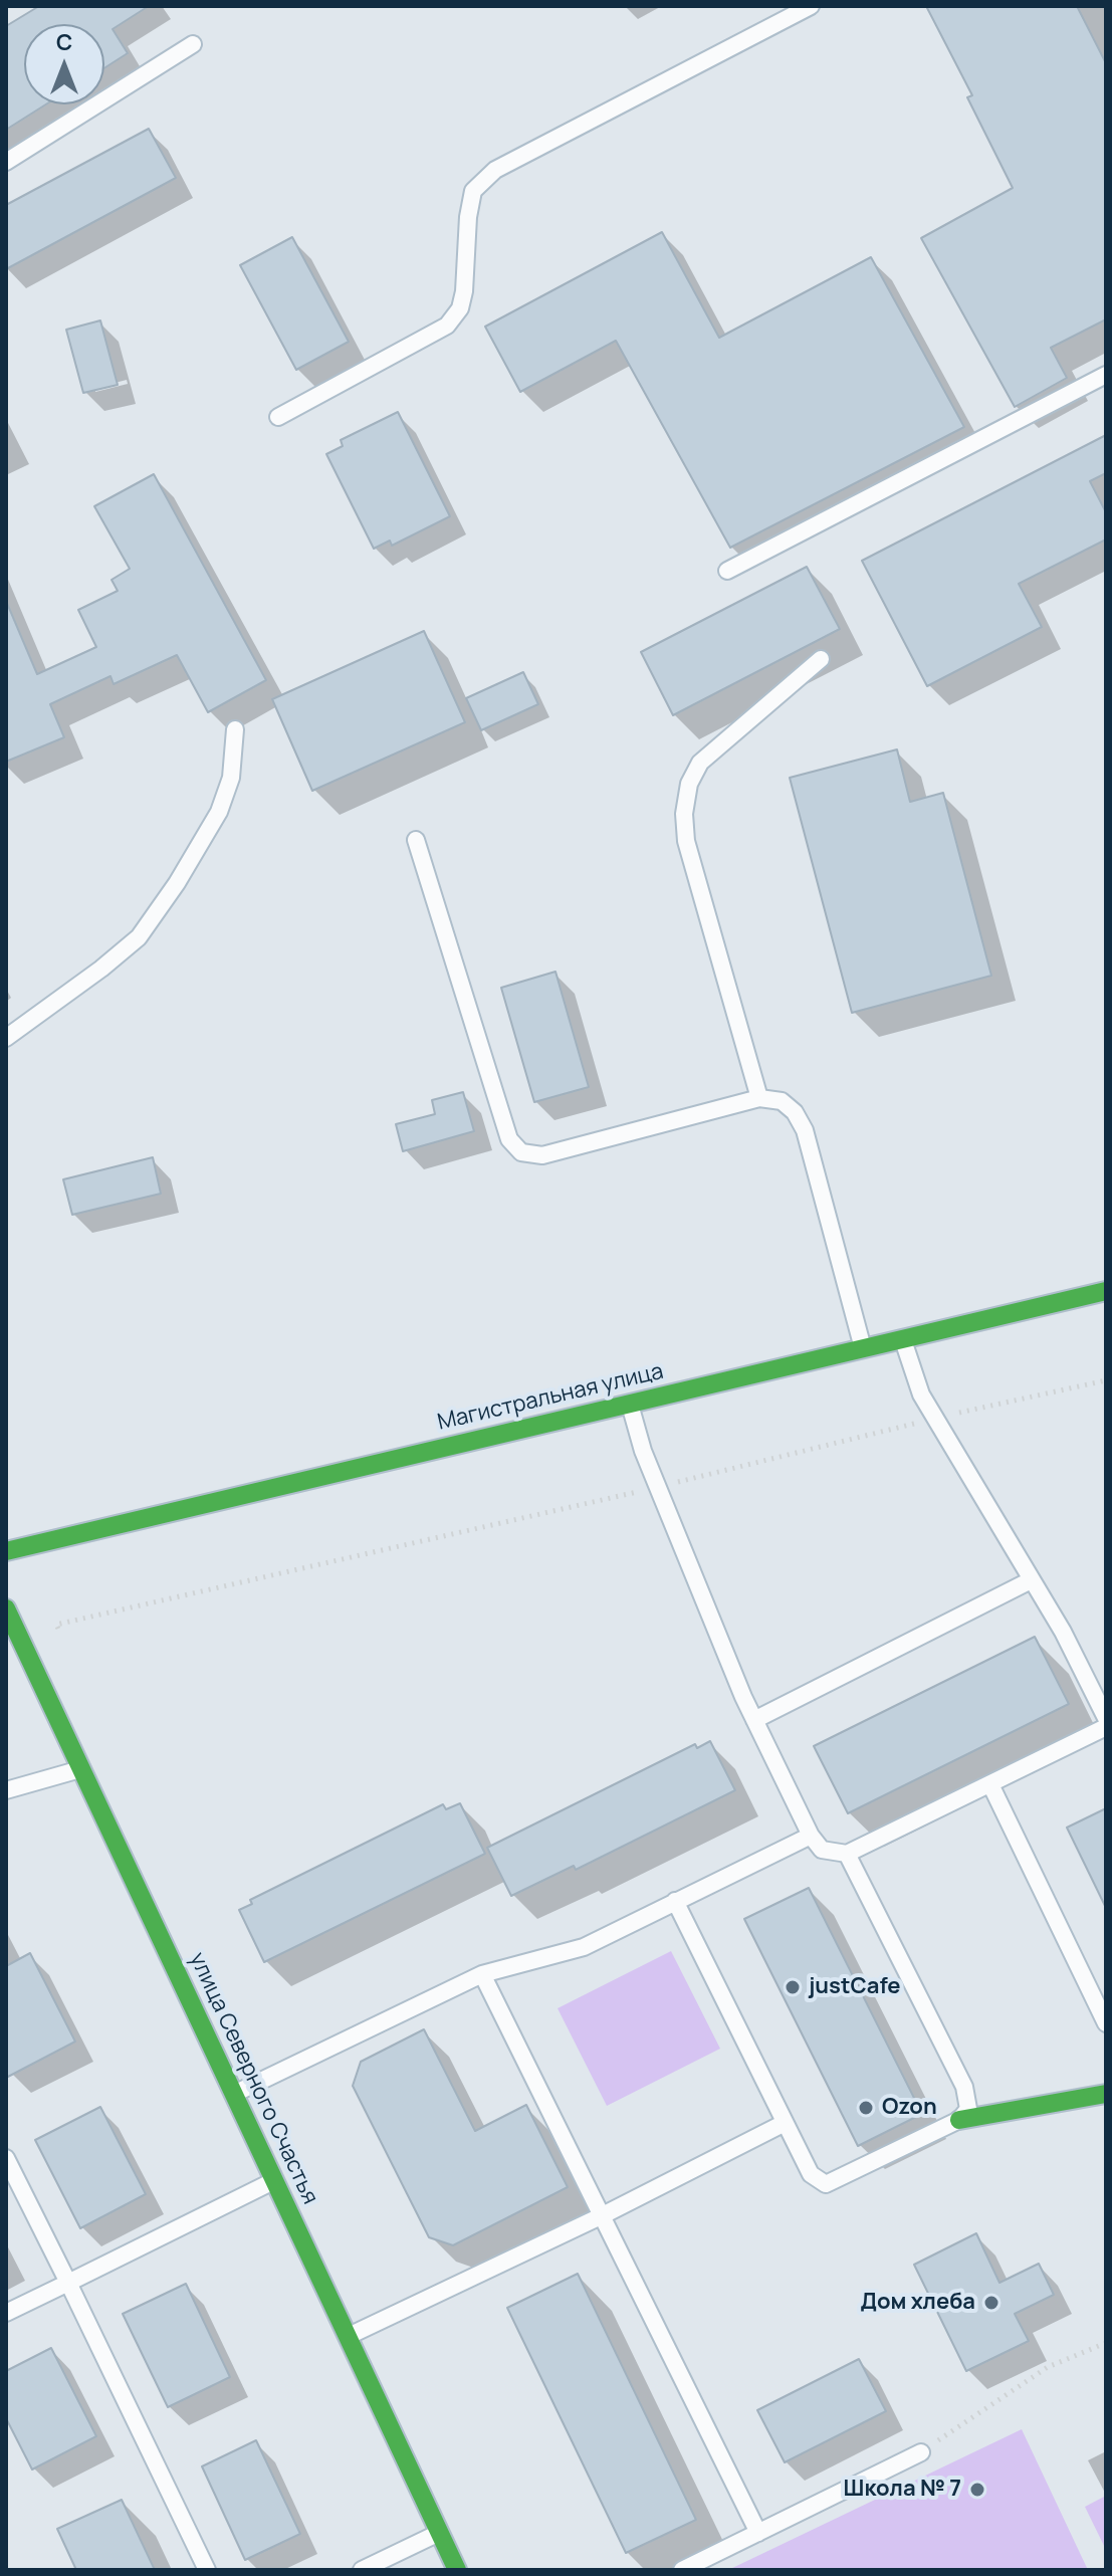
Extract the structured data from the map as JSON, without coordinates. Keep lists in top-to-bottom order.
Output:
{
  "streets": {
    "street": ["Магистральная улица", "улица Северного Счастья"]
  },
  "places": [
    "justCafe",
    "Ozon",
    "Дом хлеба",
    "Школа № 7"
  ],
  "north": "top"
}
